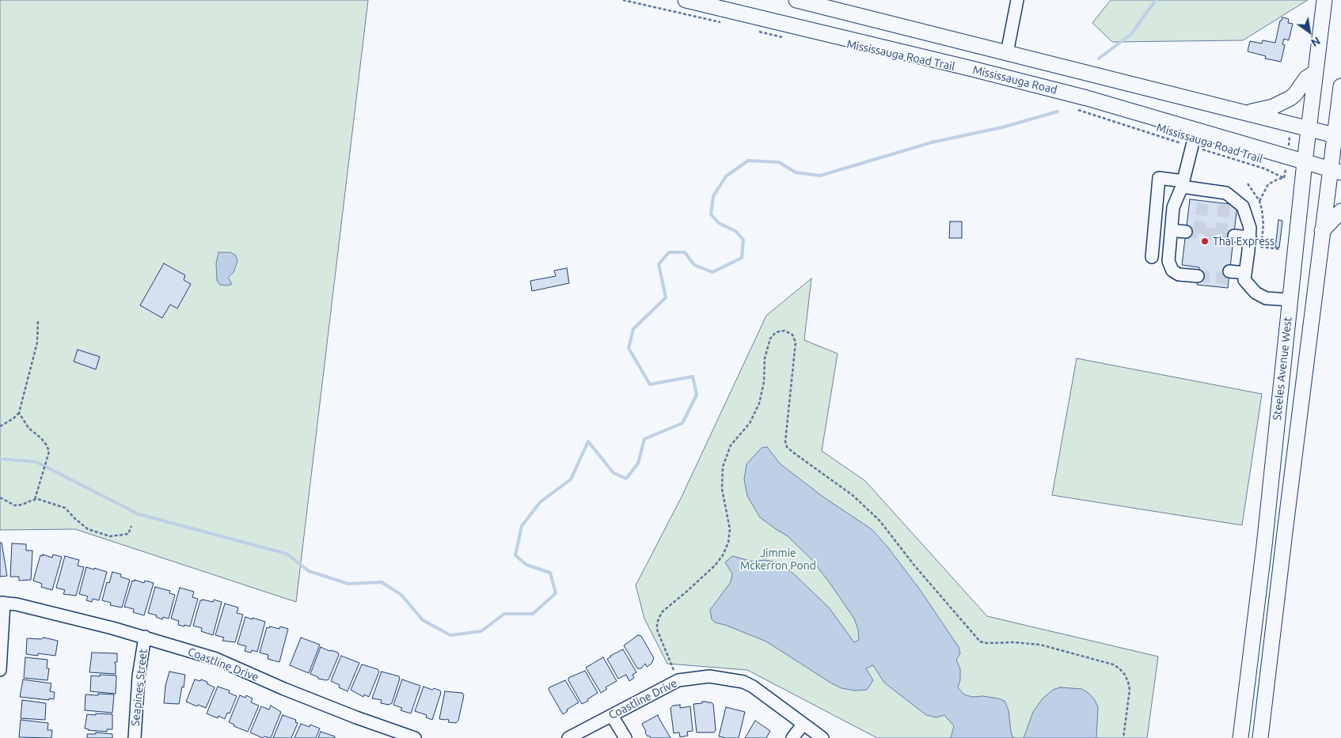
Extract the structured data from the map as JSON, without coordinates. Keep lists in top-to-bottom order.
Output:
{
  "streets": {
    "main road": ["Mississauga Road", "Steeles Avenue West"],
    "street": ["Coastline Drive", "Seapines Street"],
    "path": ["Mississauga Road Trail"]
  },
  "crossings": [
    ["Mississauga Road", "Steeles Avenue West"],
    ["Coastline Drive", "Seapines Street"]
  ],
  "parks": ["Jimmie Mckerron Pond"],
  "places": ["Thaï Express"],
  "north": "bottom right"
}
